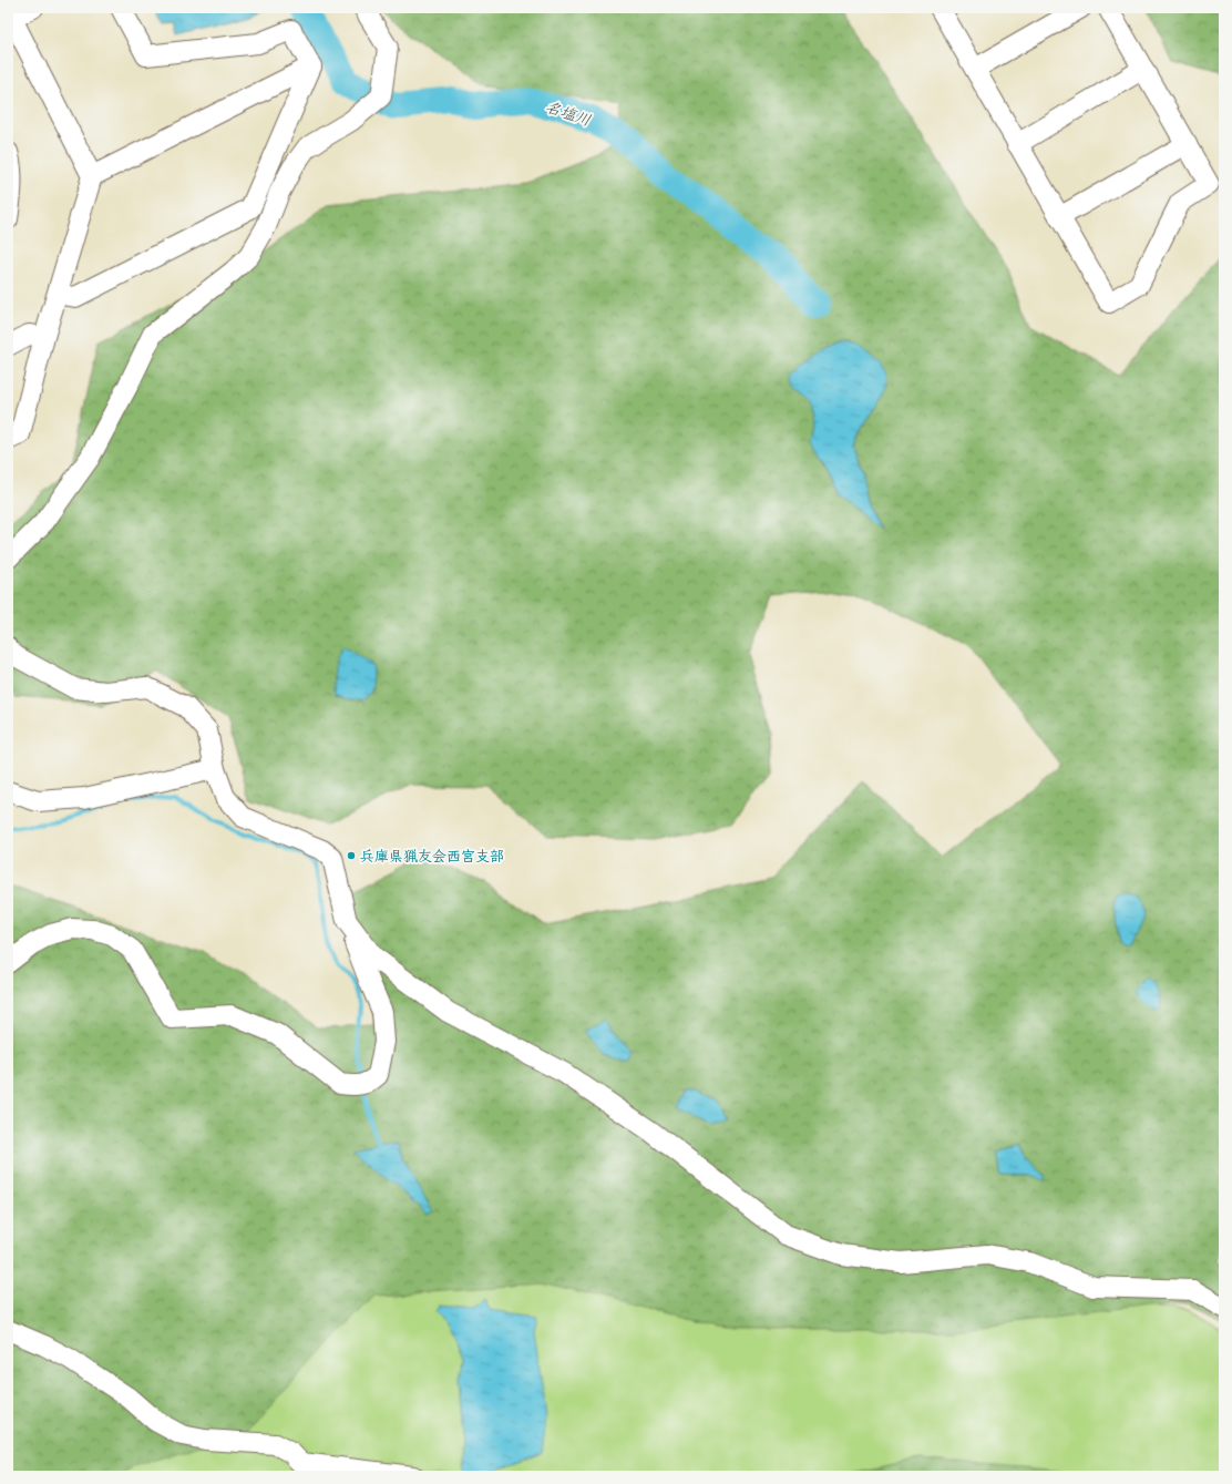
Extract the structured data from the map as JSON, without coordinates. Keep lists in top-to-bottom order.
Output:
{
  "water": ["名塩川"],
  "places": ["兵庫県猟友会西宮支部"]
}
